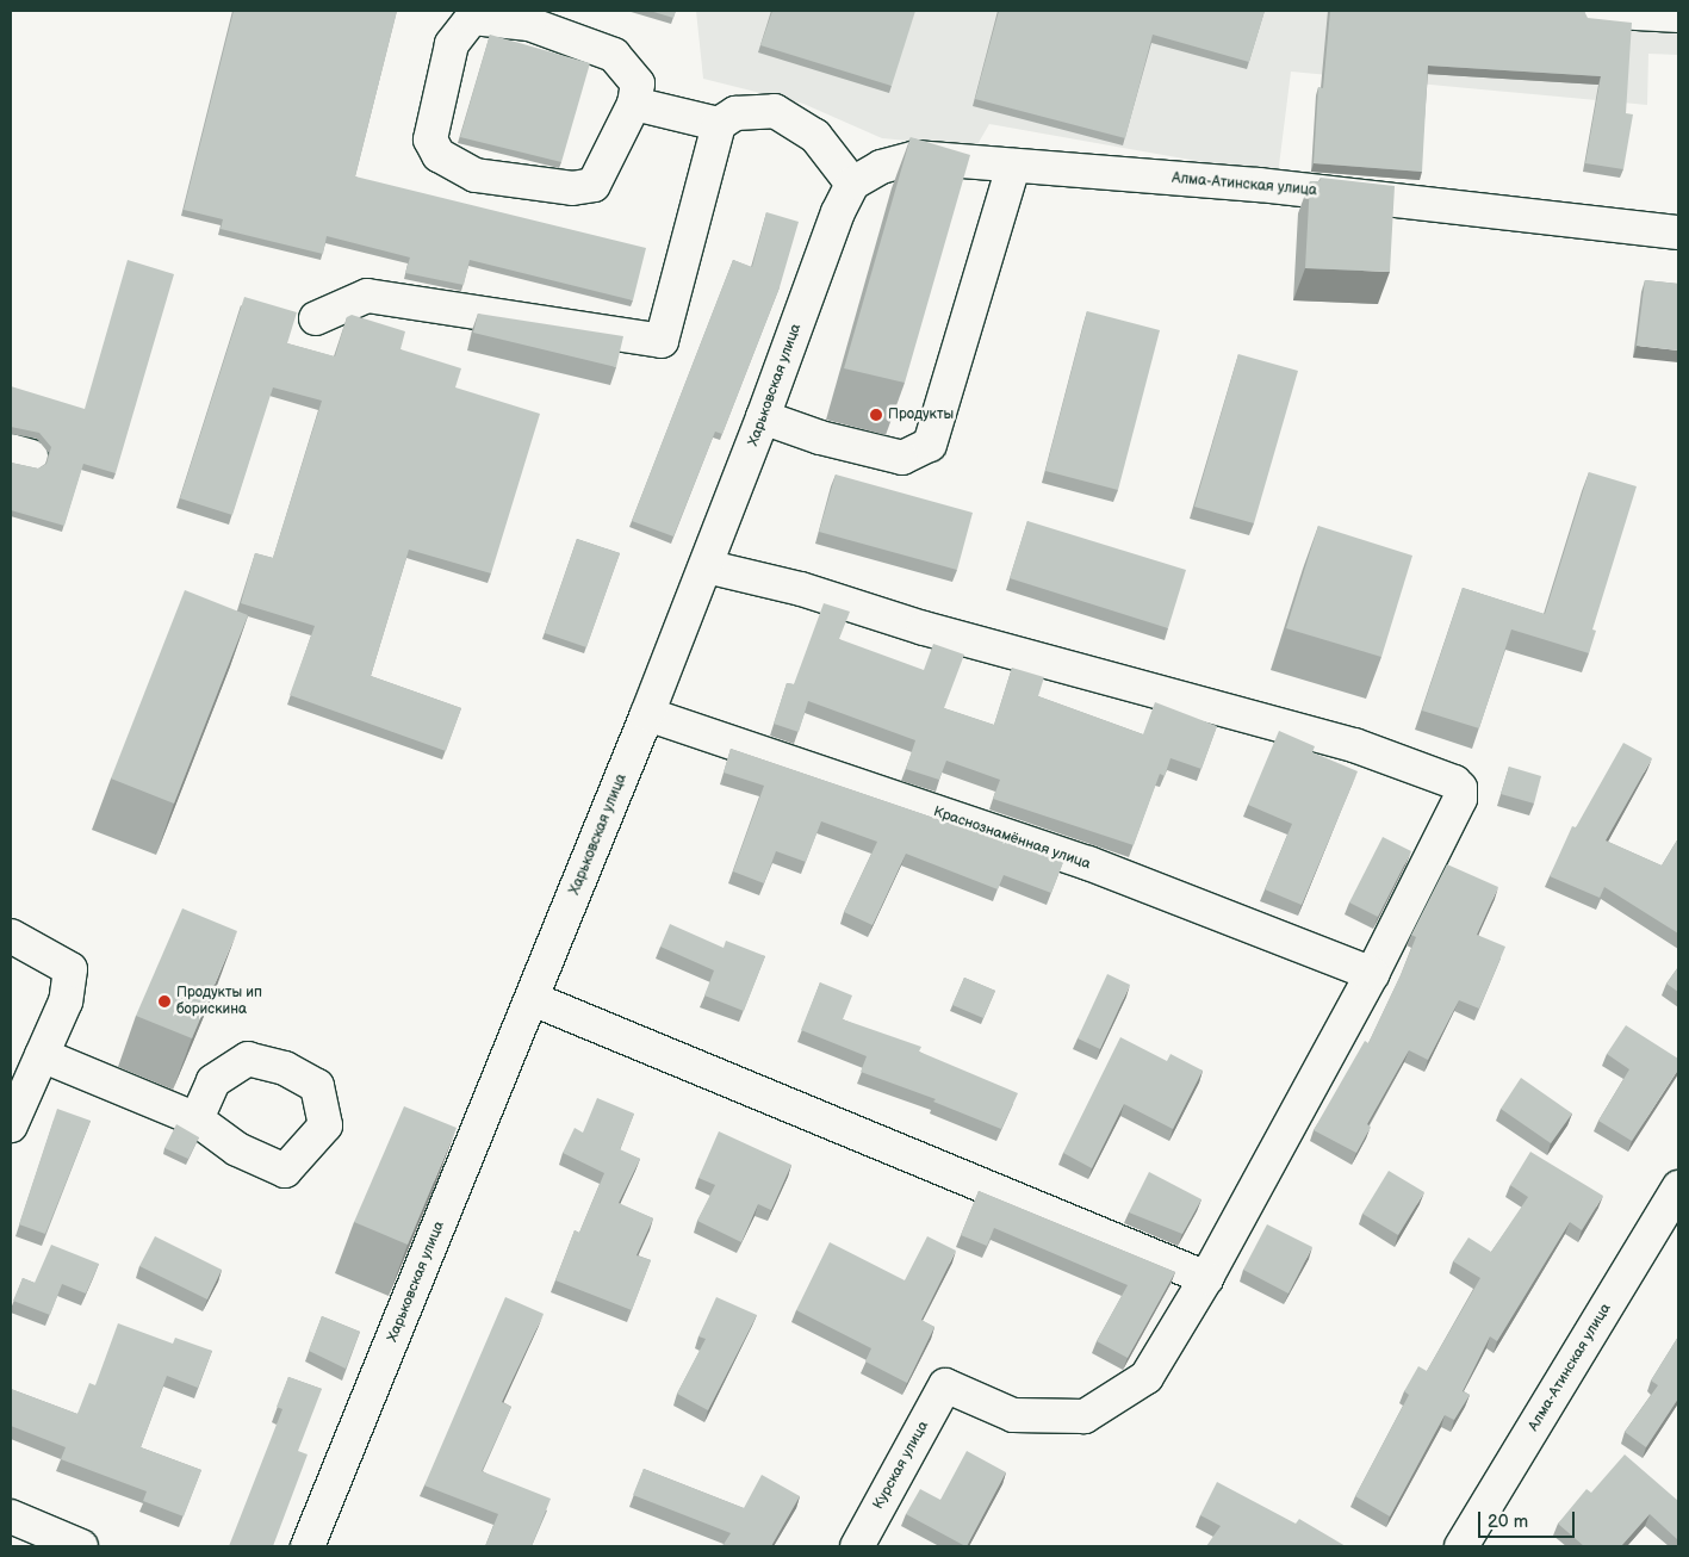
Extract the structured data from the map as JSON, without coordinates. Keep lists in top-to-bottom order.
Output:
{
  "streets": {
    "street": [
      "Алма-Атинская улица",
      "Харьковская улица",
      "Краснознамённая улица",
      "Курская улица"
    ]
  },
  "crossings": [
    ["Алма-Атинская улица", "Харьковская улица"],
    ["Харьковская улица", "Краснознамённая улица"]
  ],
  "places": ["Продукты", "Продукты ип борискина"],
  "scale_bar": "20 m"
}
